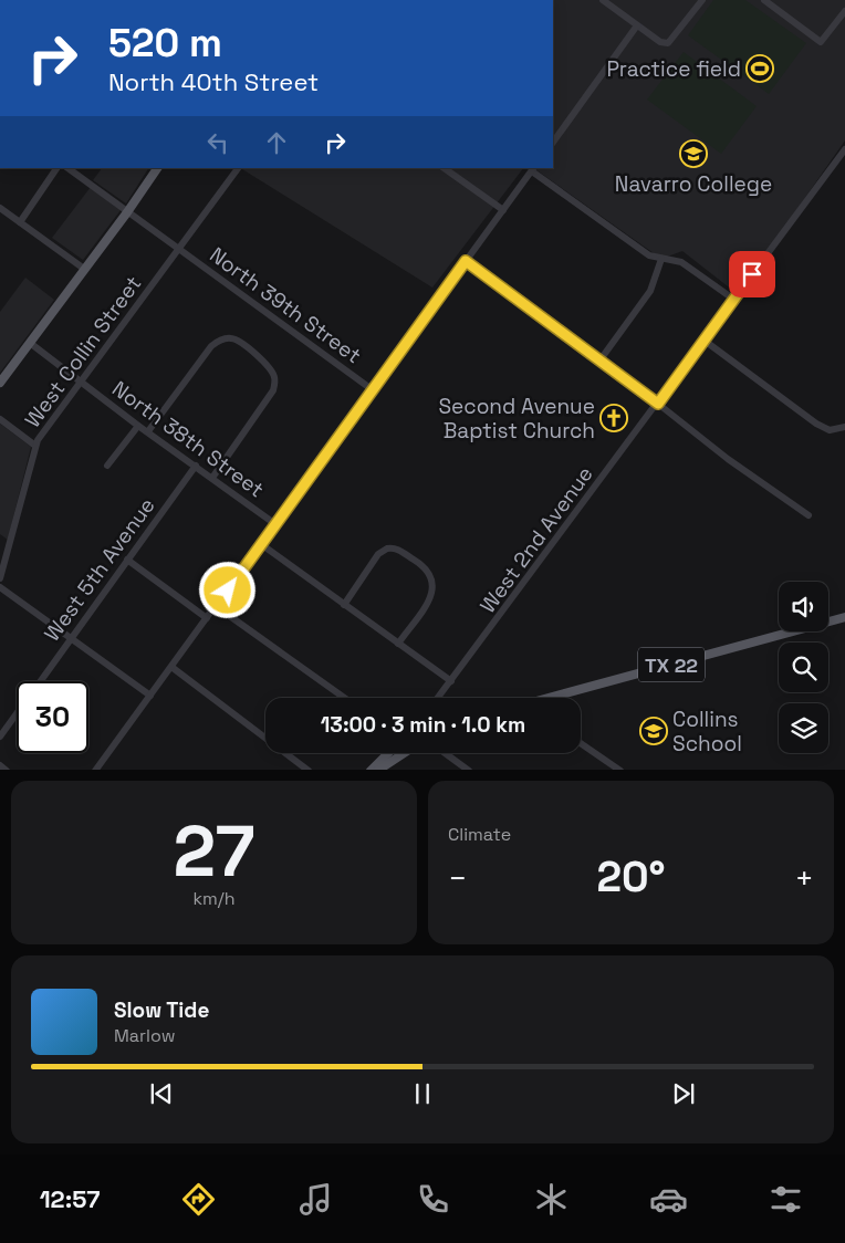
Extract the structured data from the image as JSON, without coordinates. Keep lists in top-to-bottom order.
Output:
{
  "streets": {
    "main road": ["TX 22"],
    "street": [
      "North 39th Street",
      "West Collin Street",
      "North 38th Street",
      "West 2nd Avenue",
      "West 5th Avenue"
    ]
  },
  "crossings": [
    ["North 39th Street", "West Collin Street"],
    ["West Collin Street", "North 38th Street"],
    ["North 38th Street", "West 5th Avenue"]
  ],
  "places": {
    "sports": ["Practice field"],
    "school or university": ["Navarro College", "Collins School"],
    "church": ["Second Avenue Baptist Church"]
  },
  "page": {
    "turn": ["520 m", "North 40th Street"],
    "limit": "30",
    "trip": "13:00 · 3 min · 1.0 km",
    "tile": [
      ["27", "km/h"],
      "Climate"
    ],
    "heat": ["−", "20°", "+"],
    "song": ["Slow Tide", "Marlow"],
    "tabs": "12:57"
  }
}
